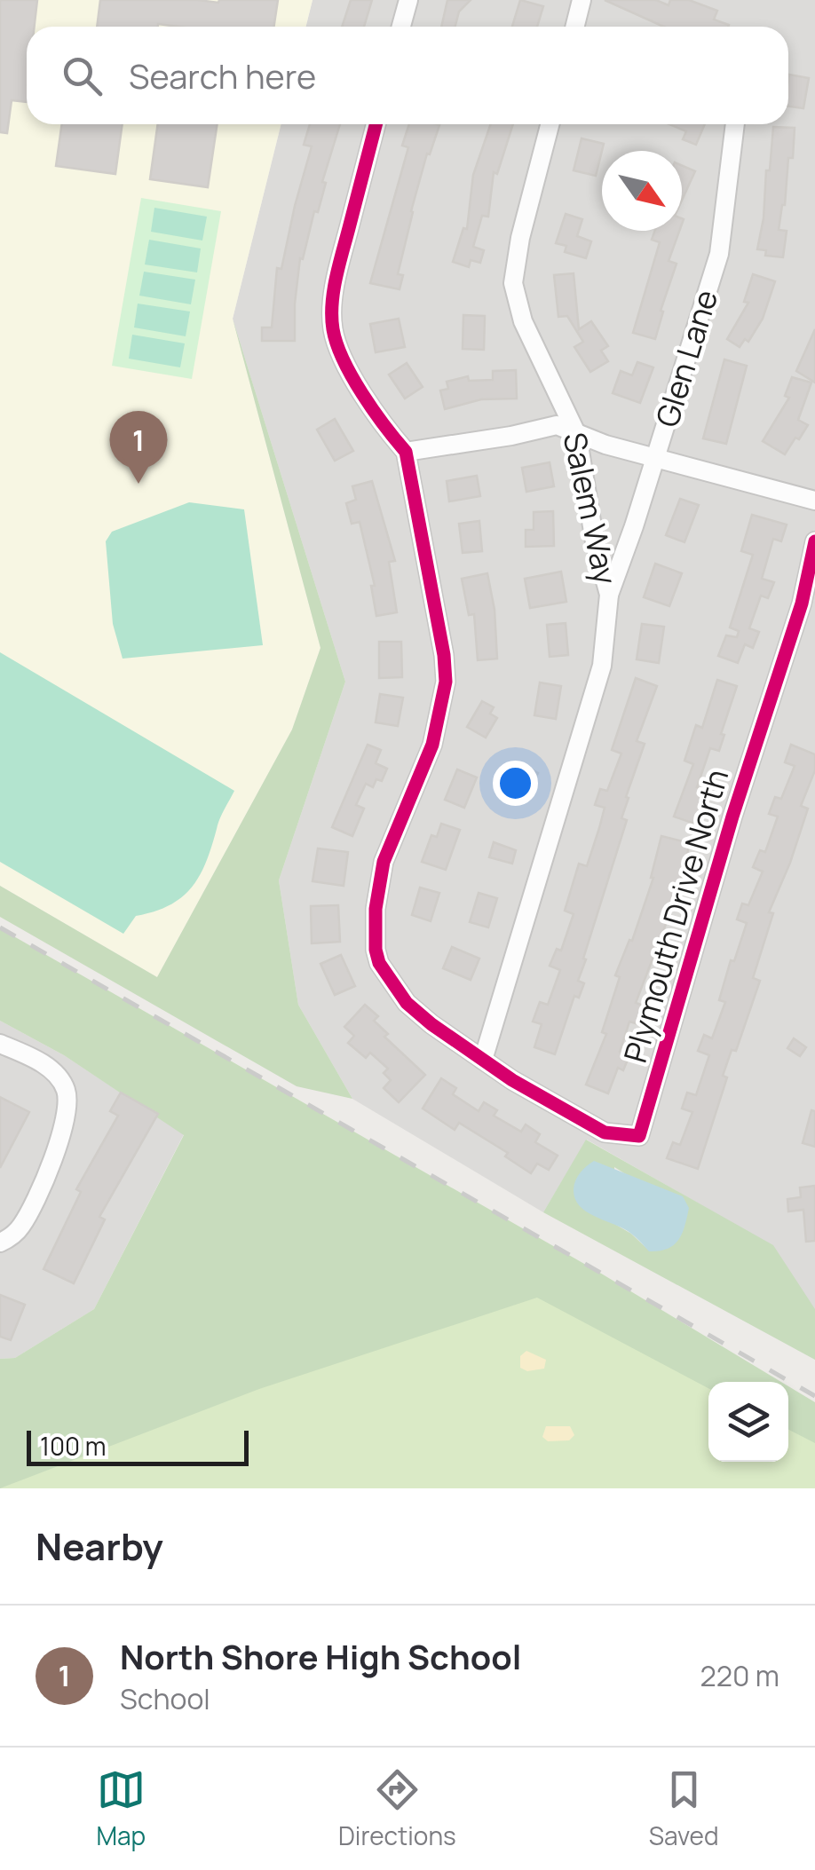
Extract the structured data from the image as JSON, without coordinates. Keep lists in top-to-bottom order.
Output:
{
  "streets": {
    "street": ["Glen Lane", "Salem Way", "Plymouth Drive North"]
  },
  "crossings": [
    ["Glen Lane", "Salem Way"],
    ["Salem Way", "Plymouth Drive North"]
  ],
  "scale_bar": "100 m",
  "north": "bottom right",
  "page": {
    "search": "Search here",
    "pins": "1",
    "scale": "100 m",
    "heading": "Nearby",
    "list": [
      {
        "mark": "1",
        "name": "North Shore High School",
        "note": "School",
        "value": "220 m"
      }
    ],
    "nav": ["Map", "Directions", "Saved"]
  }
}
